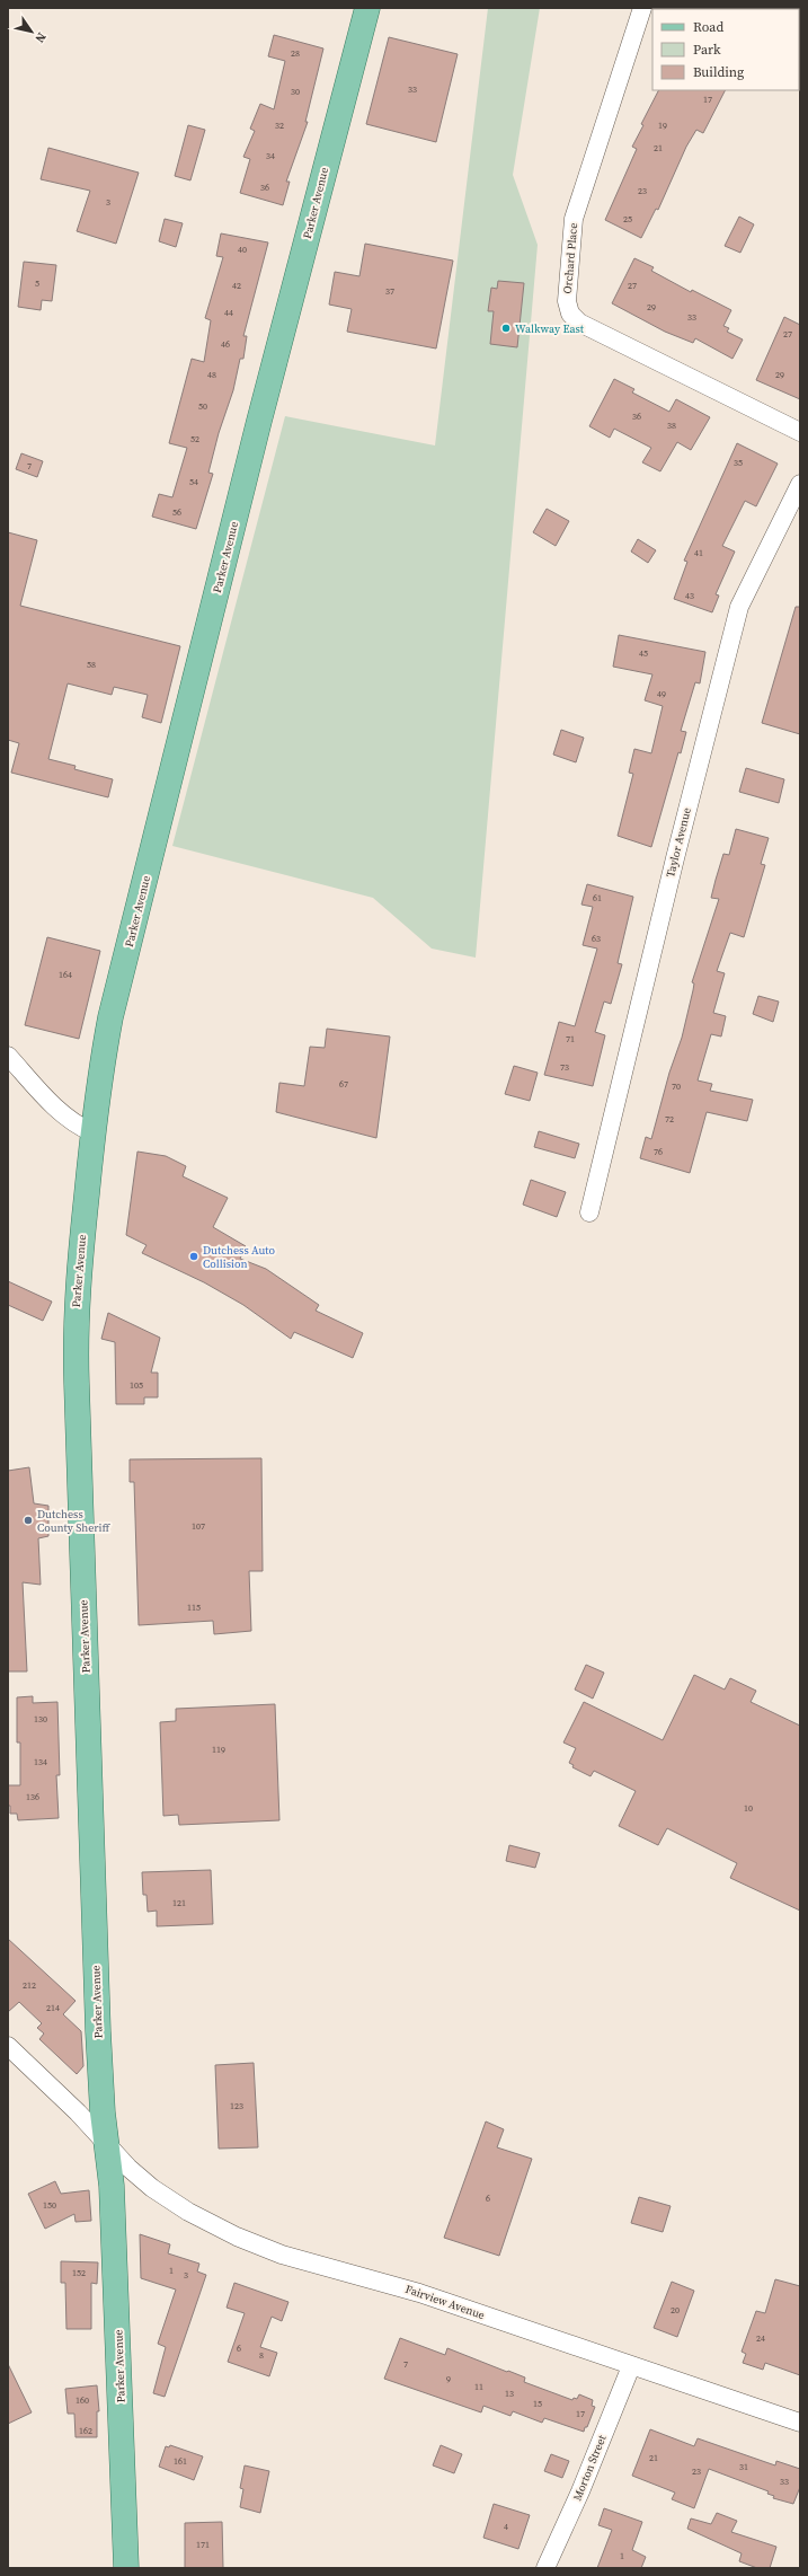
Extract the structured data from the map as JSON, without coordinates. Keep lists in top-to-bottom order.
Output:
{
  "streets": {
    "main road": ["Parker Avenue"],
    "street": [
      "Orchard Place",
      "Taylor Avenue",
      "Fairview Avenue",
      "Morton Street"
    ]
  },
  "crossings": [
    ["Parker Avenue", "Fairview Avenue"],
    ["Fairview Avenue", "Morton Street"]
  ],
  "places": ["Walkway East", "Dutchess Auto Collision", "Dutchess County Sheriff"],
  "house_numbers": [
    "28",
    "33",
    "30",
    "17",
    "32",
    "19",
    "21",
    "34",
    "36",
    "23",
    "3",
    "25",
    "40",
    "5",
    "42",
    "27",
    "37",
    "29",
    "44",
    "33",
    "27",
    "46",
    "48",
    "29",
    "50",
    "36",
    "38",
    "52",
    "35",
    "7",
    "54",
    "56",
    "41",
    "43",
    "45",
    "58",
    "49",
    "61",
    "63",
    "164",
    "71",
    "73",
    "67",
    "70",
    "72",
    "76",
    "105",
    "107",
    "115",
    "130",
    "119",
    "134",
    "136",
    "10",
    "121",
    "212",
    "214",
    "123",
    "6",
    "150",
    "1",
    "152",
    "3",
    "20",
    "24",
    "6",
    "8",
    "7",
    "9",
    "11",
    "13",
    "160",
    "15",
    "17",
    "162",
    "21",
    "161",
    "31",
    "23",
    "33",
    "4",
    "171",
    "1"
  ],
  "legend": ["Road", "Park", "Building"],
  "north": "bottom right"
}
